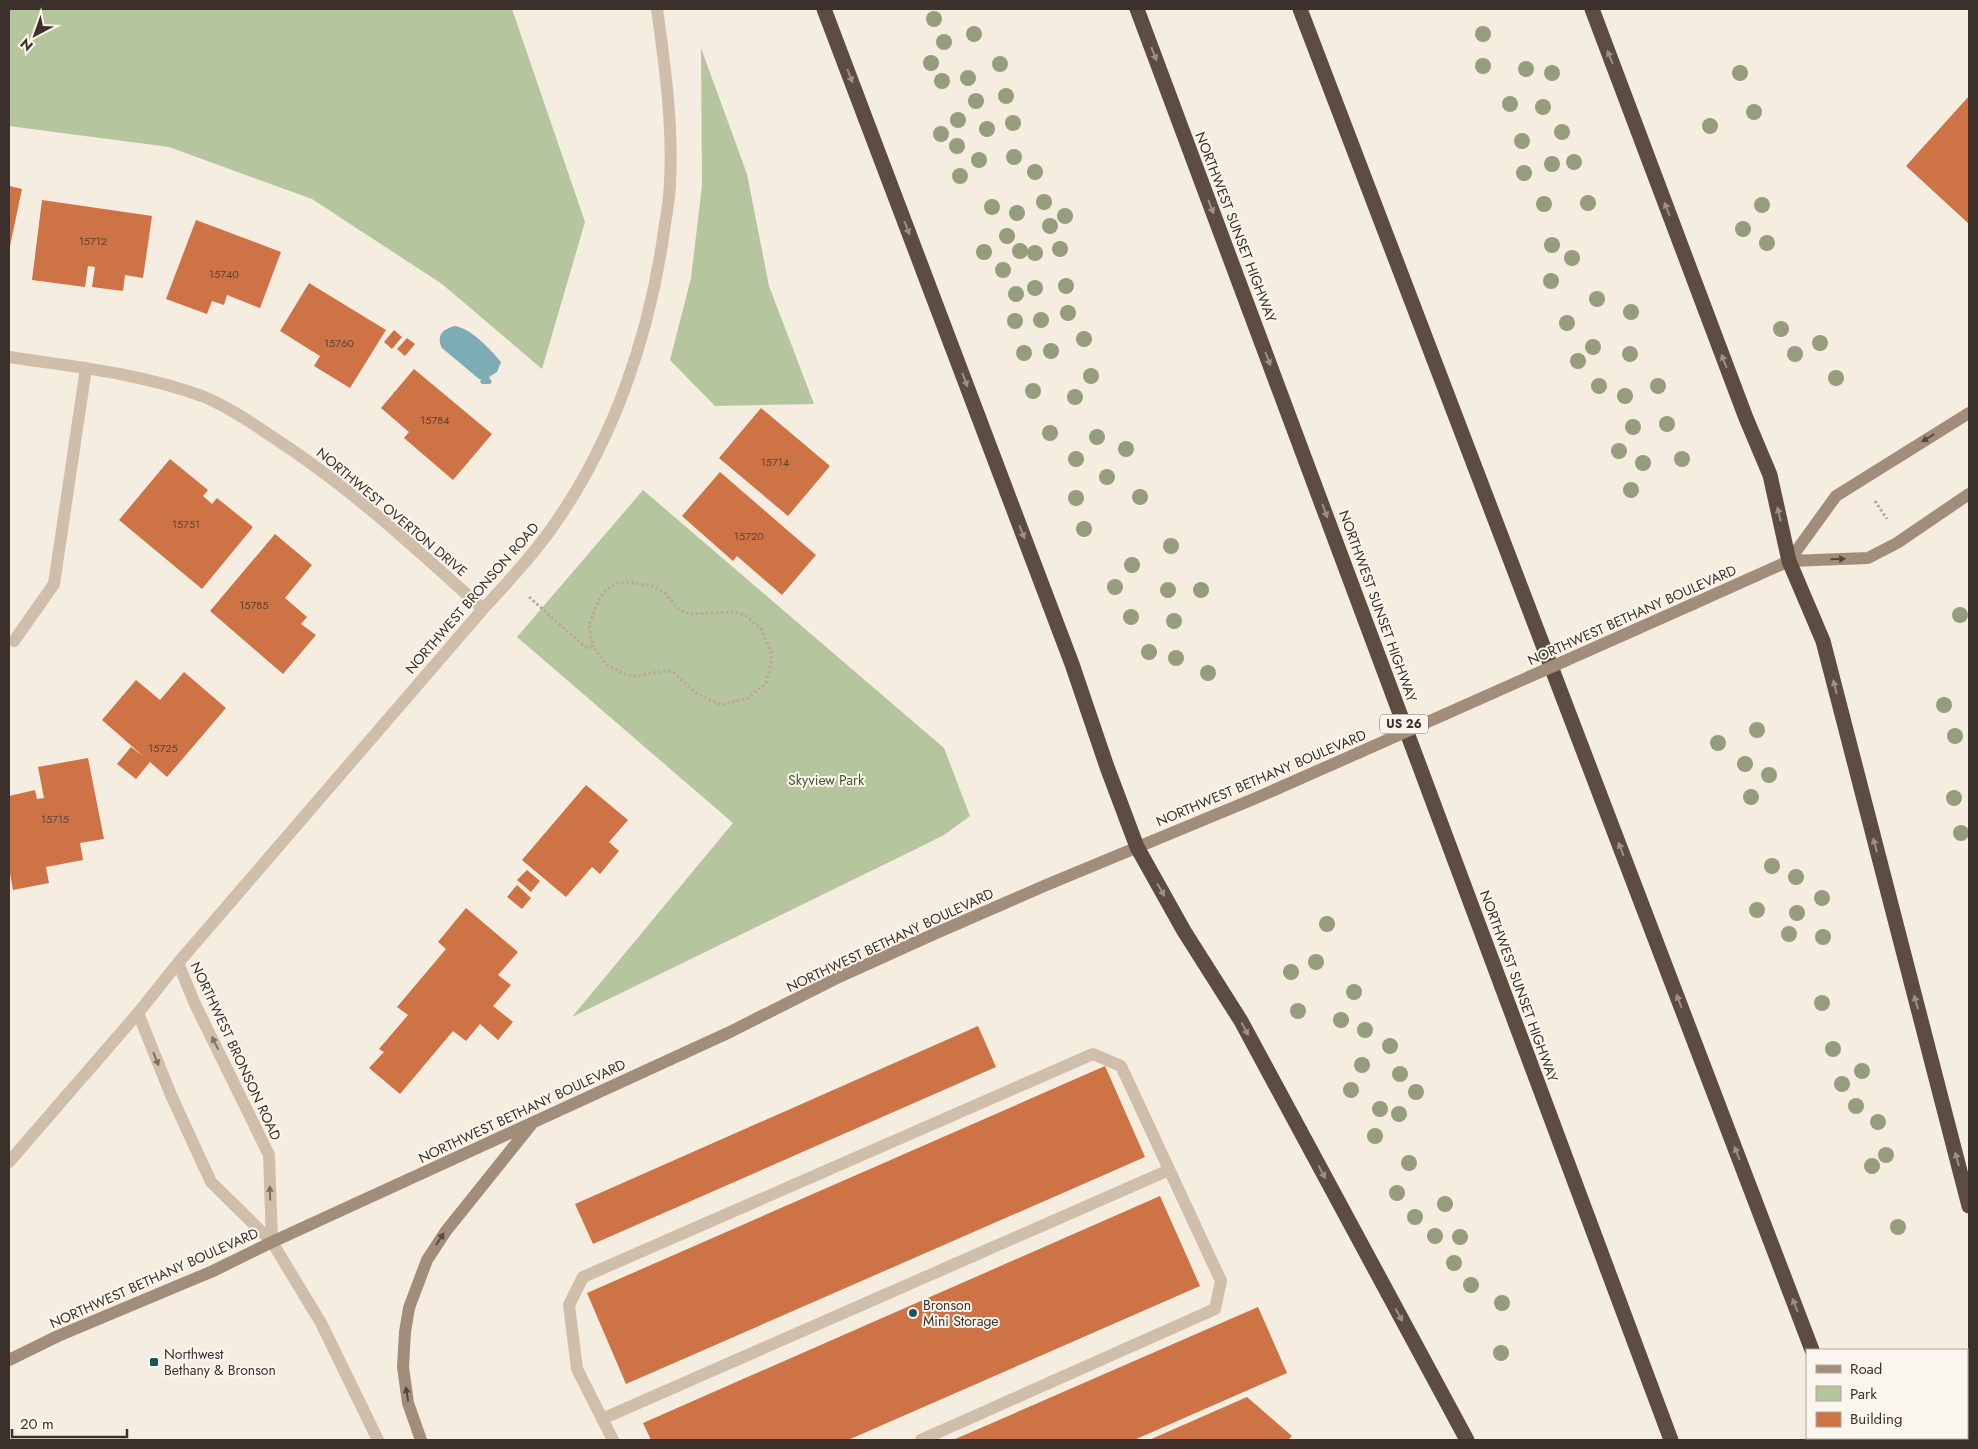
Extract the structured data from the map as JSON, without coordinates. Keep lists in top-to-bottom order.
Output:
{
  "streets": {
    "highway": ["NORTHWEST SUNSET HIGHWAY", "US 26"],
    "main road": ["NORTHWEST BETHANY BOULEVARD"],
    "street": ["NORTHWEST OVERTON DRIVE", "NORTHWEST BRONSON ROAD"]
  },
  "crossings": [
    ["NORTHWEST OVERTON DRIVE", "NORTHWEST BRONSON ROAD"],
    ["NORTHWEST BRONSON ROAD", "NORTHWEST BETHANY BOULEVARD"]
  ],
  "one_way": ["NORTHWEST SUNSET HIGHWAY"],
  "parks": ["Skyview Park"],
  "places": {
    "other": ["Bronson Mini Storage"],
    "transit": ["Northwest Bethany & Bronson"]
  },
  "house_numbers": [
    "15712",
    "15740",
    "15760",
    "15784",
    "15714",
    "15751",
    "15720",
    "15785",
    "15725",
    "15715"
  ],
  "legend": ["Road", "Park", "Building"],
  "scale_bar": "20 m",
  "north": "bottom left"
}
